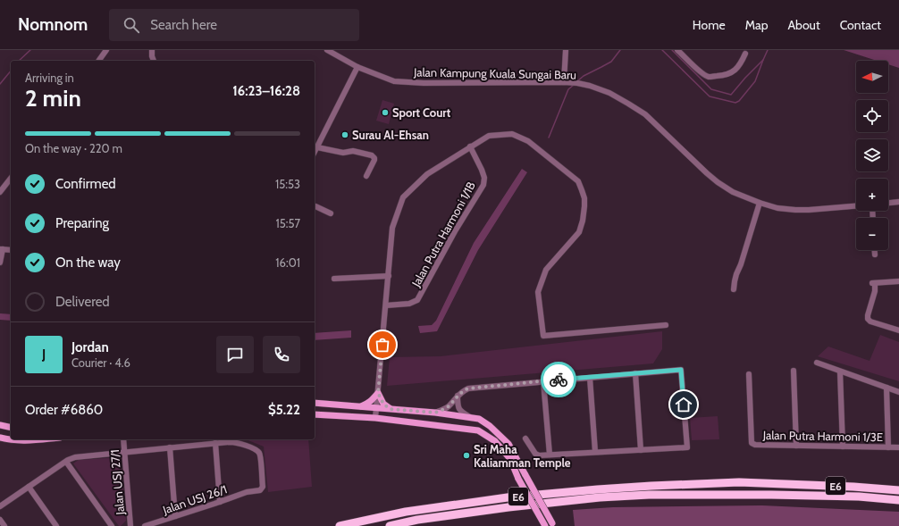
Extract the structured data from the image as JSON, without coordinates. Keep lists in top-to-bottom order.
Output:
{
  "streets": {
    "highway": ["E6"],
    "street": [
      "Jalan Kampung Kuala Sungai Baru",
      "Jalan Putra Harmoni 1/1B",
      "Jalan Putra Harmoni 1/3E",
      "Jalan USJ 27/1",
      "Jalan USJ 26/1"
    ]
  },
  "places": ["Sport Court", "Surau Al-Ehsan", "Sri Maha Kaliamman Temple"],
  "north": "left",
  "page": {
    "header": "Nomnom",
    "search": "Search here",
    "nav": [
      "Home",
      "Map",
      "About",
      "Contact"
    ],
    "map_buttons": ["+", "−"],
    "heading": ["2 min", "Arriving in", "16:23–16:28"],
    "panel": [
      "Jordan",
      "Courier · 4.6",
      "Order #6860",
      "$5.22"
    ],
    "bar": "On the way · 220 m",
    "list": [
      ["Confirmed", "15:53"],
      ["Preparing", "15:57"],
      ["On the way", "16:01"],
      "Delivered"
    ],
    "round": "J"
  }
}
